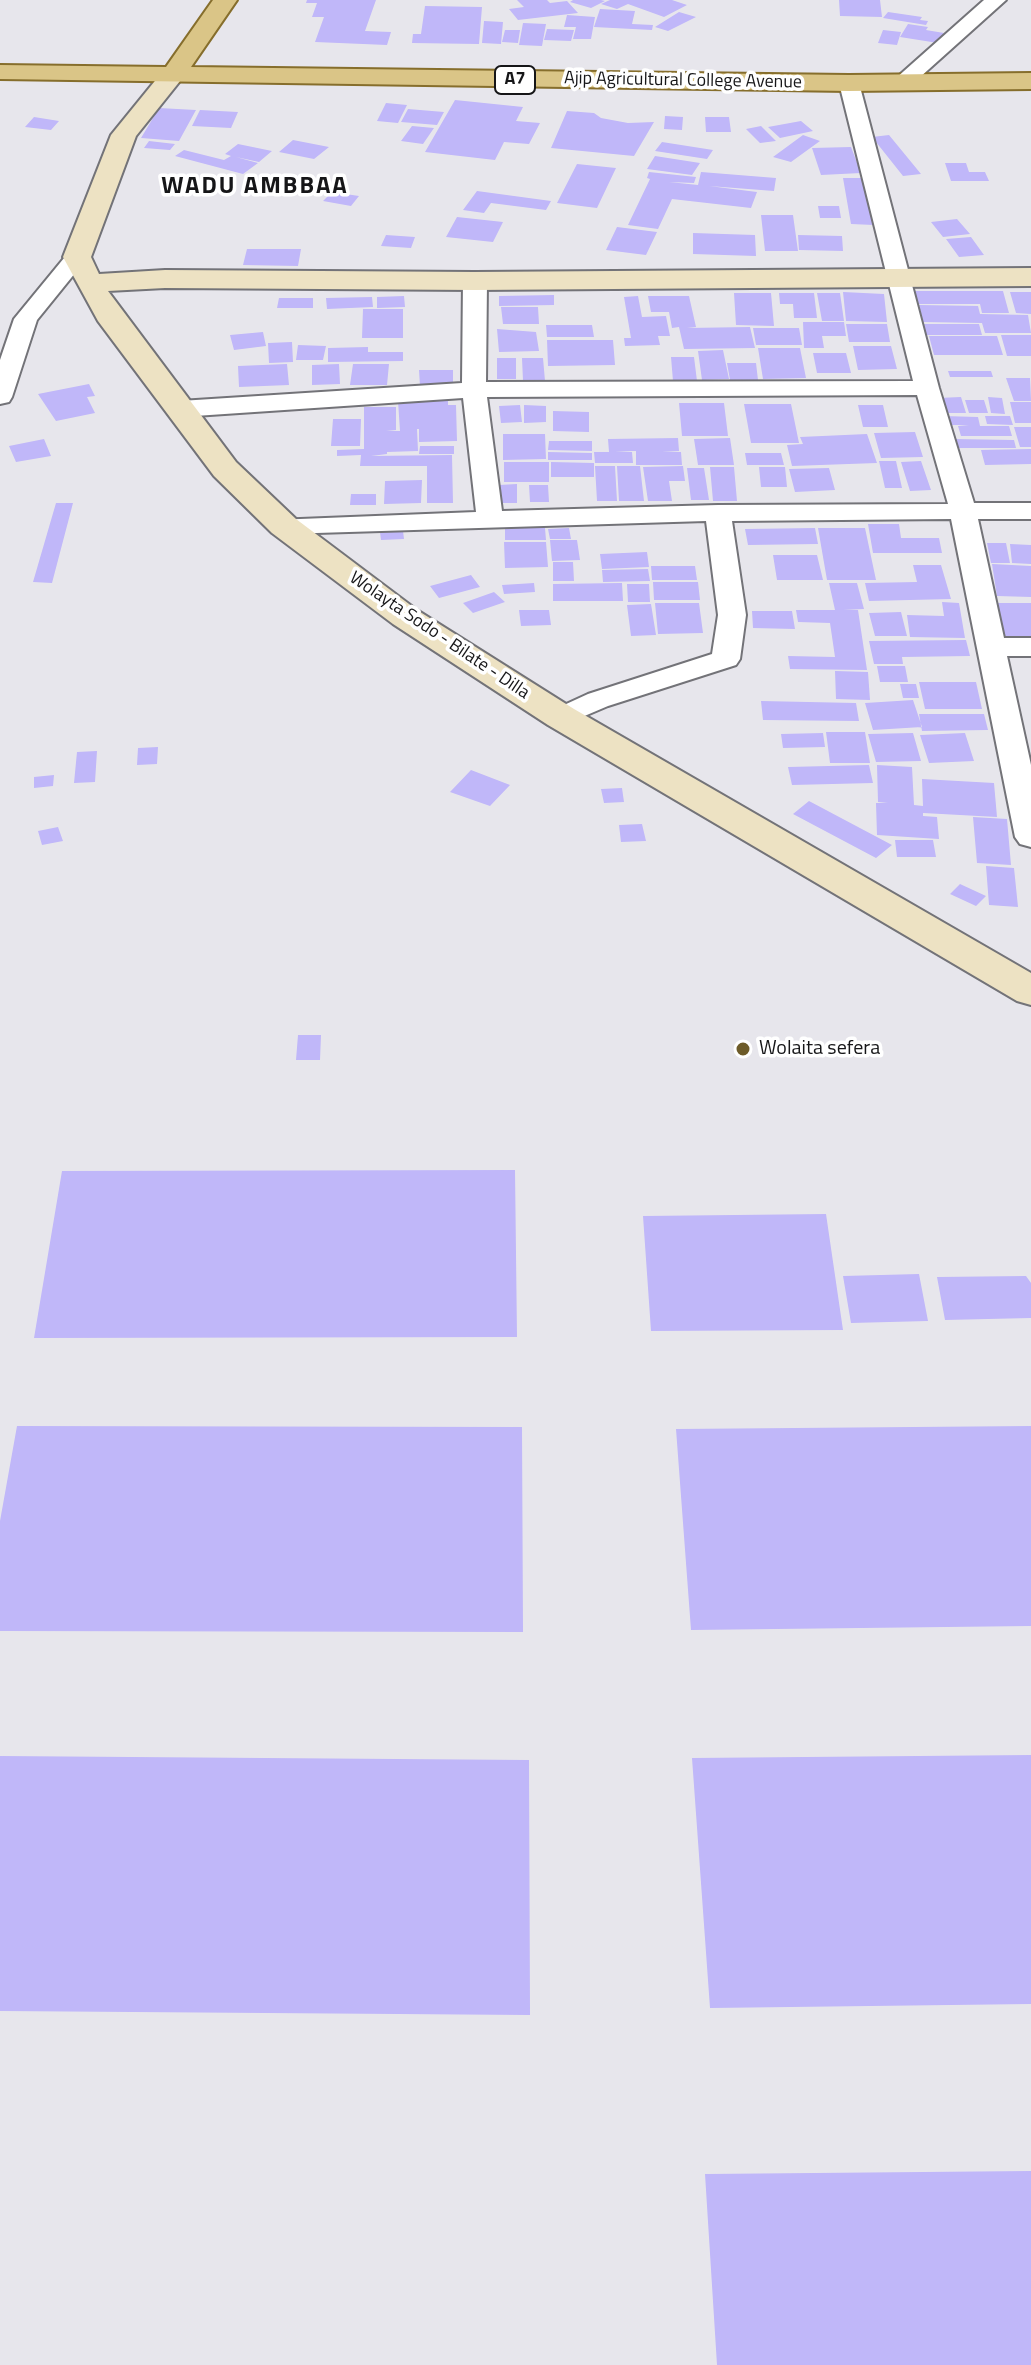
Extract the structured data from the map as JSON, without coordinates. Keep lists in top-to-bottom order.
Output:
{
  "streets": {
    "main road": ["A7", "Ajip Agricultural College Avenue", "Wolayta Sodo - Bilate - Dilla"]
  },
  "districts": ["WADU AMBBAA"],
  "places": ["Wolaita sefera"]
}
